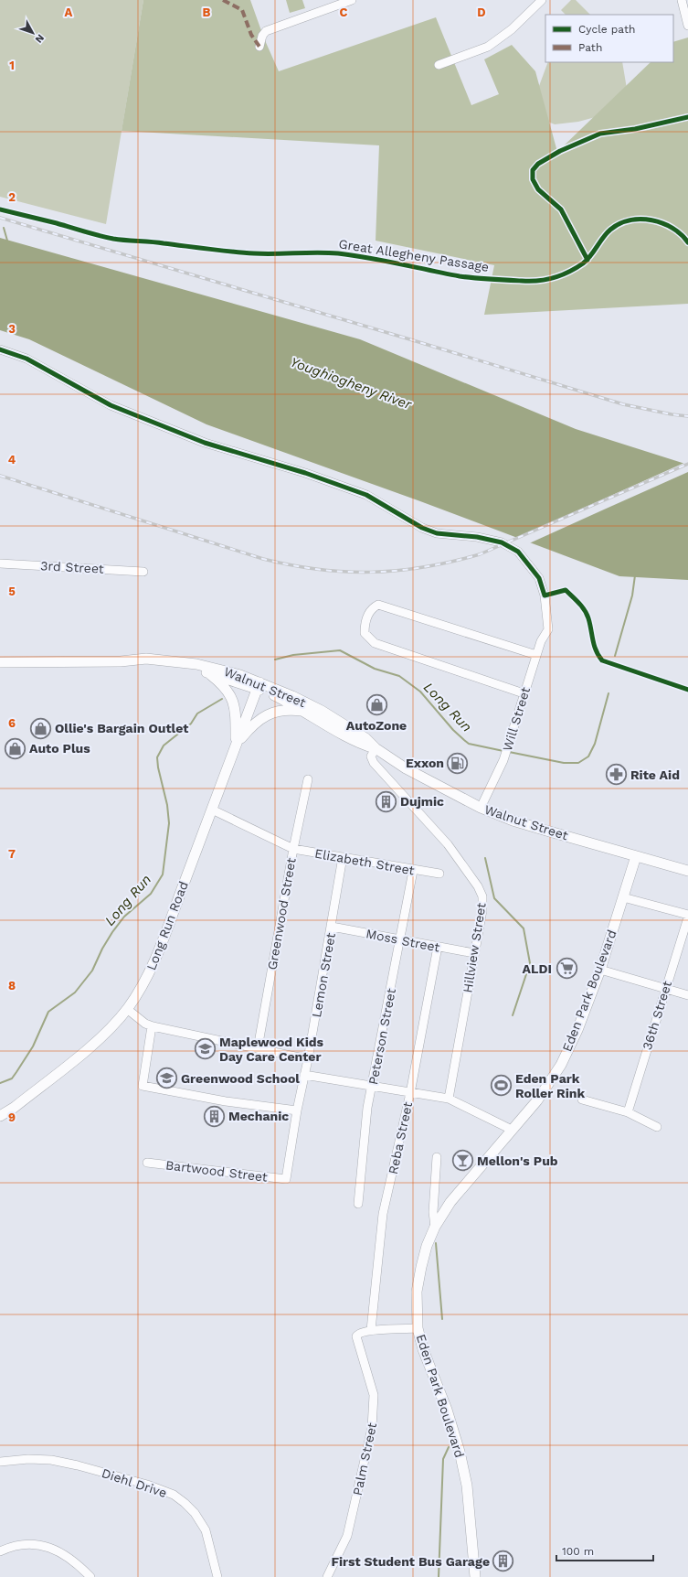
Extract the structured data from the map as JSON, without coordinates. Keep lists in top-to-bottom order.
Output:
{
  "streets": {
    "main road": ["Walnut Street", "Long Run Road", "Eden Park Boulevard"],
    "street": [
      "3rd Street",
      "Will Street",
      "Elizabeth Street",
      "Greenwood Street",
      "Moss Street",
      "Hillview Street",
      "Lemon Street",
      "36th Street",
      "Peterson Street",
      "Reba Street",
      "Bartwood Street",
      "Palm Street",
      "Diehl Drive"
    ],
    "cycle path": ["Great Allegheny Passage"]
  },
  "crossings": [
    ["Walnut Street", "Will Street"],
    ["Walnut Street", "Long Run Road"],
    ["Walnut Street", "Hillview Street"],
    ["Walnut Street", "Eden Park Boulevard"],
    ["Elizabeth Street", "Greenwood Street"],
    ["Elizabeth Street", "Long Run Road"],
    ["Elizabeth Street", "Lemon Street"],
    ["Elizabeth Street", "Peterson Street"],
    ["Moss Street", "Hillview Street"],
    ["Moss Street", "Lemon Street"],
    ["Moss Street", "Peterson Street"],
    ["Moss Street", "Reba Street"],
    ["Lemon Street", "Bartwood Street"],
    ["Eden Park Boulevard", "Palm Street"],
    ["Reba Street", "Palm Street"]
  ],
  "water": ["Youghiogheny River", "Long Run"],
  "places": {
    "shop": ["AutoZone", "Ollie's Bargain Outlet", "Auto Plus"],
    "fuel station": ["Exxon"],
    "pharmacy": ["Rite Aid"],
    "building": ["Dujmic", "Mechanic", "First Student Bus Garage"],
    "supermarket": ["ALDI"],
    "school or university": ["Maplewood Kids Day Care Center", "Greenwood School"],
    "sports": ["Eden Park Roller Rink"],
    "bar": ["Mellon's Pub"]
  },
  "legend": ["Cycle path", "Path"],
  "scale_bar": "100 m",
  "north": "bottom right",
  "grid": {
    "columns": [
      "A",
      "B",
      "C",
      "D"
    ],
    "rows": [
      "1",
      "2",
      "3",
      "4",
      "5",
      "6",
      "7",
      "8",
      "9"
    ]
  }
}
